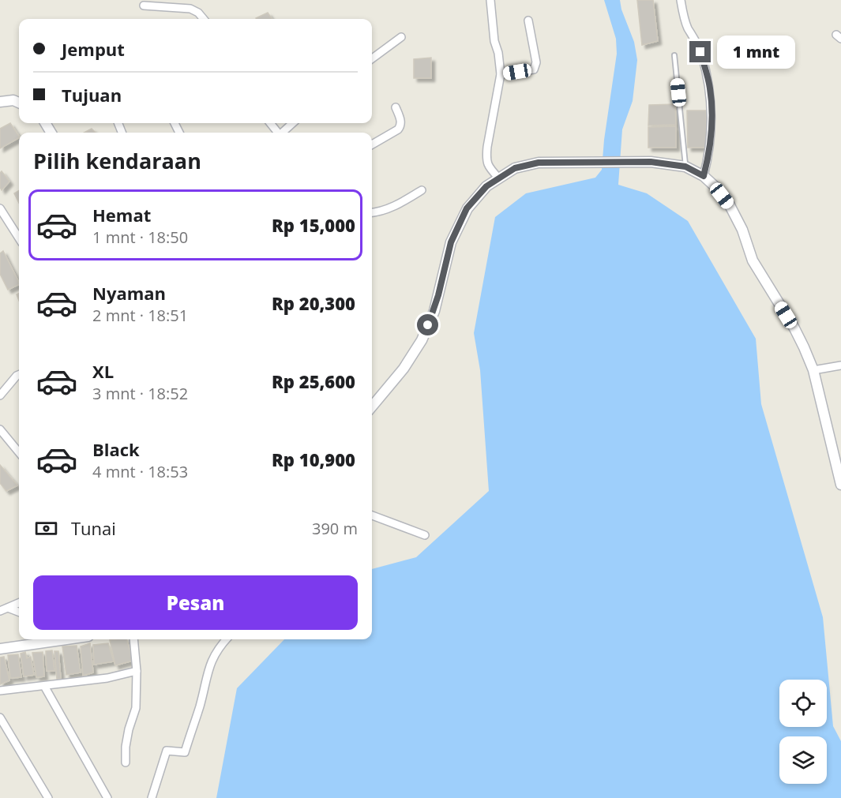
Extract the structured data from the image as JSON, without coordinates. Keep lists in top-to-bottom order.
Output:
{
  "page": {
    "banner": ["Jemput", "Tujuan"],
    "bubble": "1 mnt",
    "heading": "Pilih kendaraan",
    "list": [
      {
        "name": "Hemat",
        "note": "1 mnt · 18:50",
        "value": "Rp 15,000"
      },
      {
        "name": "Nyaman",
        "note": "2 mnt · 18:51",
        "value": "Rp 20,300"
      },
      {
        "name": "XL",
        "note": "3 mnt · 18:52",
        "value": "Rp 25,600"
      },
      {
        "name": "Black",
        "note": "4 mnt · 18:53",
        "value": "Rp 10,900"
      }
    ],
    "pay": ["Tunai", "390 m"],
    "buttons": "Pesan"
  }
}
